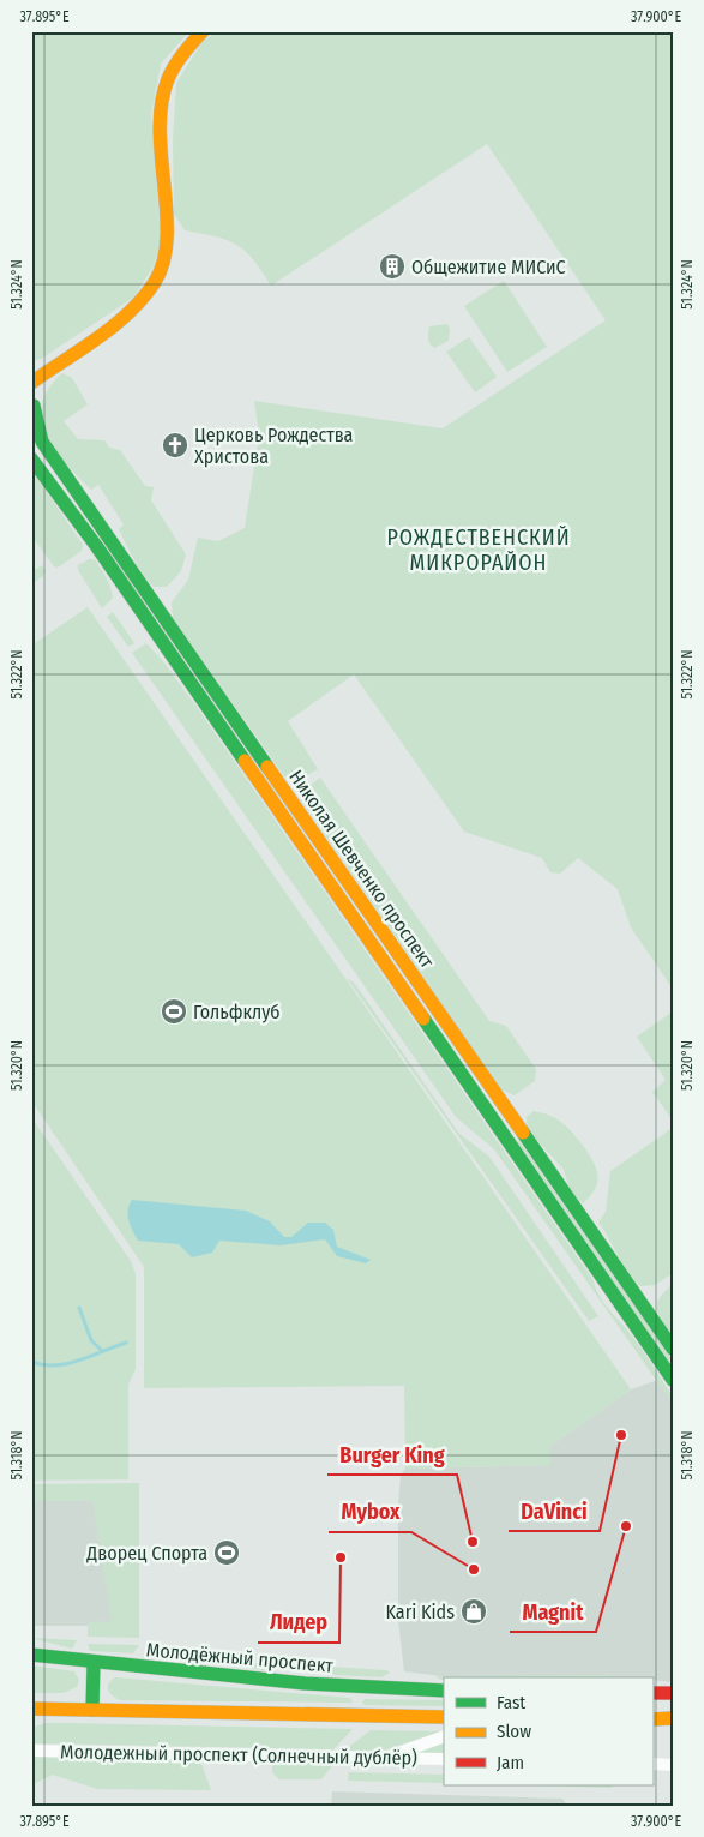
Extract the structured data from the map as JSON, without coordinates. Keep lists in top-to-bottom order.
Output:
{
  "streets": {
    "main road": ["Николая Шевченко проспект", "Молодёжный проспект"],
    "street": ["Молодежный проспект (Солнечный дублёр)"]
  },
  "districts": ["РОЖДЕСТВЕНСКИЙ МИКРОРАЙОН"],
  "places": {
    "building": ["Общежитие МИСиС"],
    "church": ["Церковь Рождества Христова"],
    "sports": ["Гольфклуб", "Дворец Спорта"],
    "other": [
      "DaVinci",
      "Magnit",
      "Burger King",
      "Лидер",
      "Mybox"
    ],
    "shop": ["Kari Kids"]
  },
  "legend": ["Fast", "Slow", "Jam"],
  "coordinates": [
    "37.895°E",
    "37.900°E",
    "51.324°N",
    "51.322°N",
    "51.320°N",
    "51.318°N"
  ]
}
